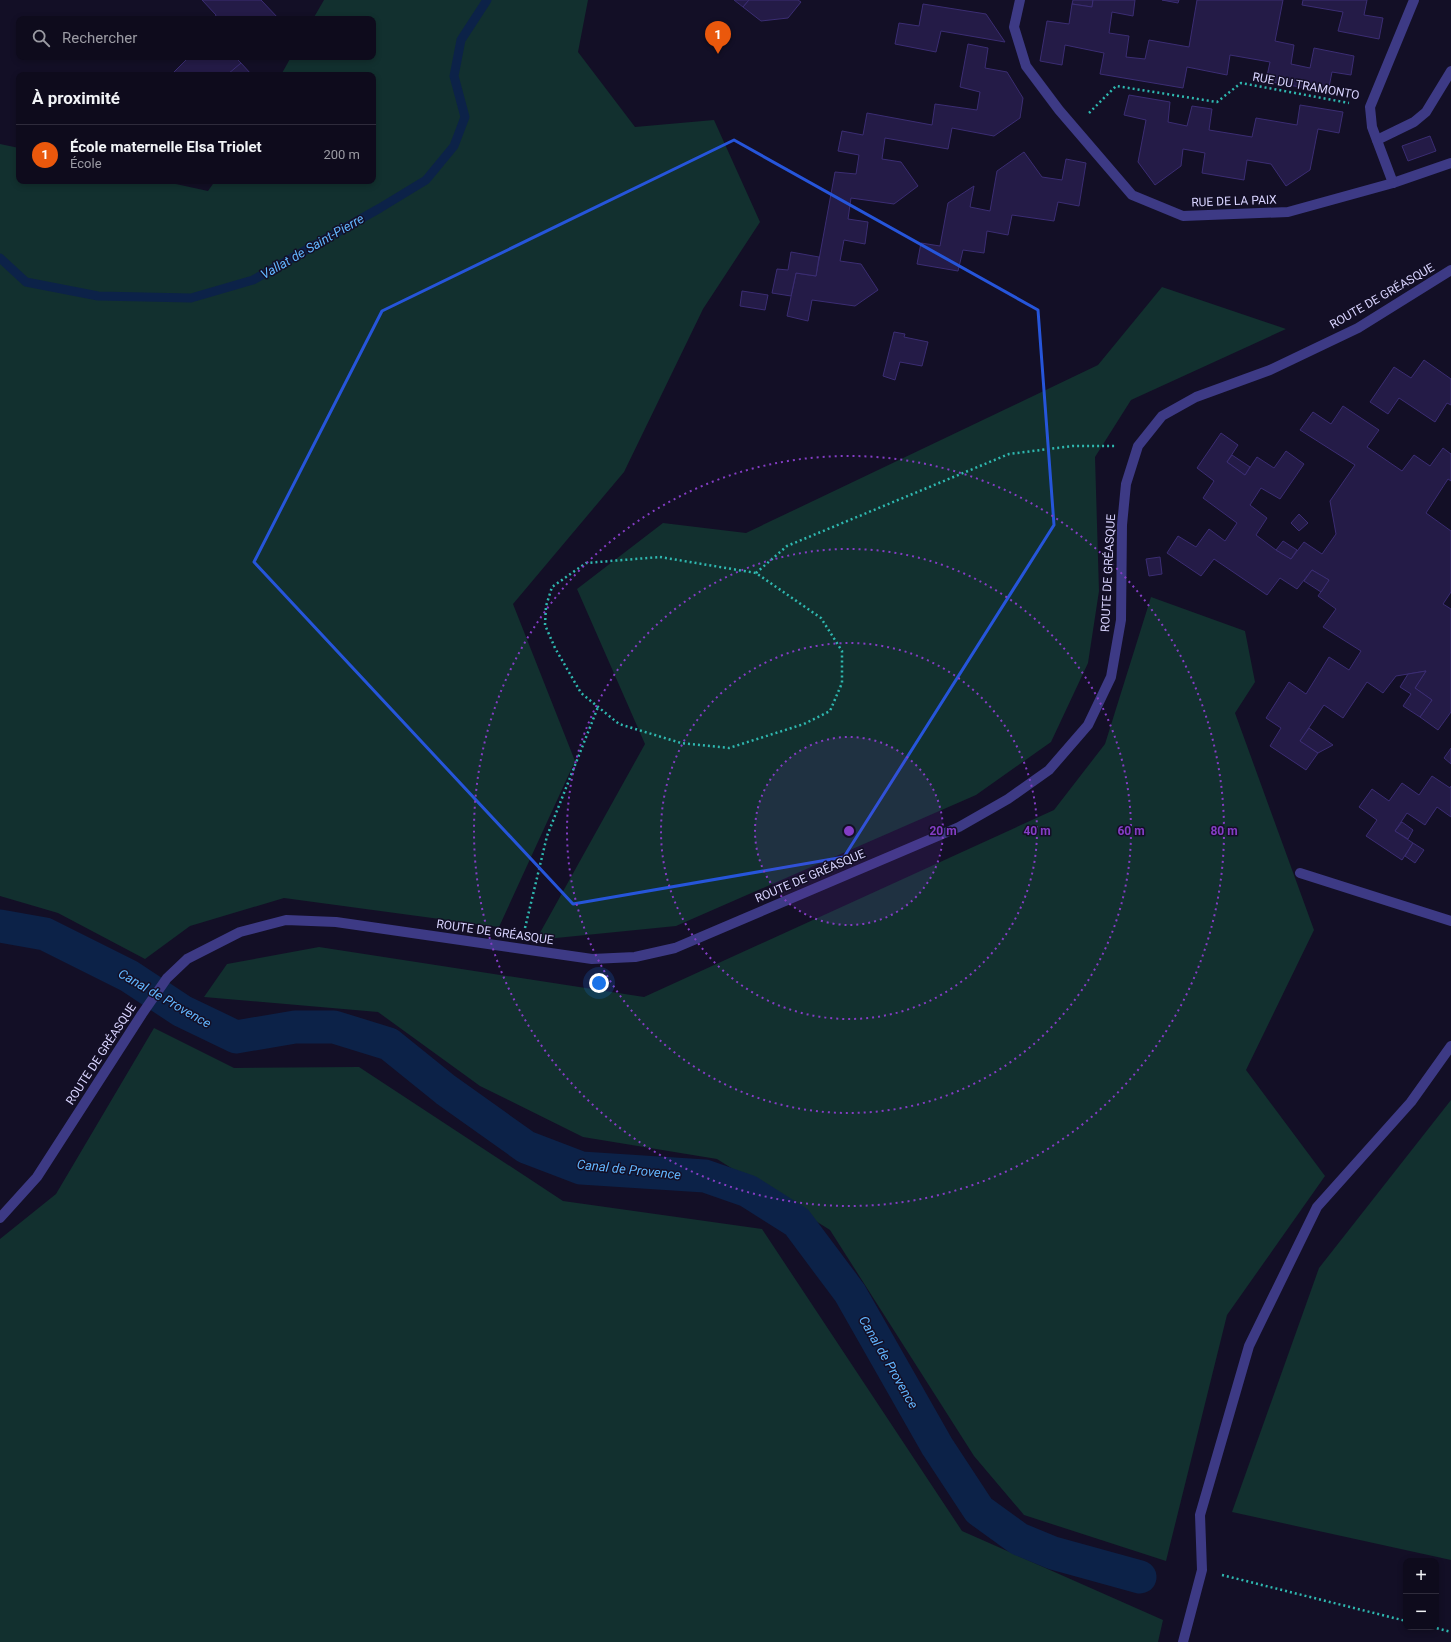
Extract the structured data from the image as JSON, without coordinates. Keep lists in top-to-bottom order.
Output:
{
  "streets": {
    "street": ["RUE DE LA PAIX", "ROUTE DE GRÉASQUE"],
    "path": ["RUE DU TRAMONTO"]
  },
  "water": ["Vallat de Saint-Pierre", "Canal de Provence"],
  "page": {
    "search": "Rechercher",
    "pins": "1",
    "heading": "À proximité",
    "list": [
      {
        "mark": "1",
        "name": "École maternelle Elsa Triolet",
        "note": "École",
        "value": "200 m"
      }
    ],
    "map_buttons": ["+", "−"]
  },
  "rings": [
    "20 m",
    "40 m",
    "60 m",
    "80 m"
  ]
}
